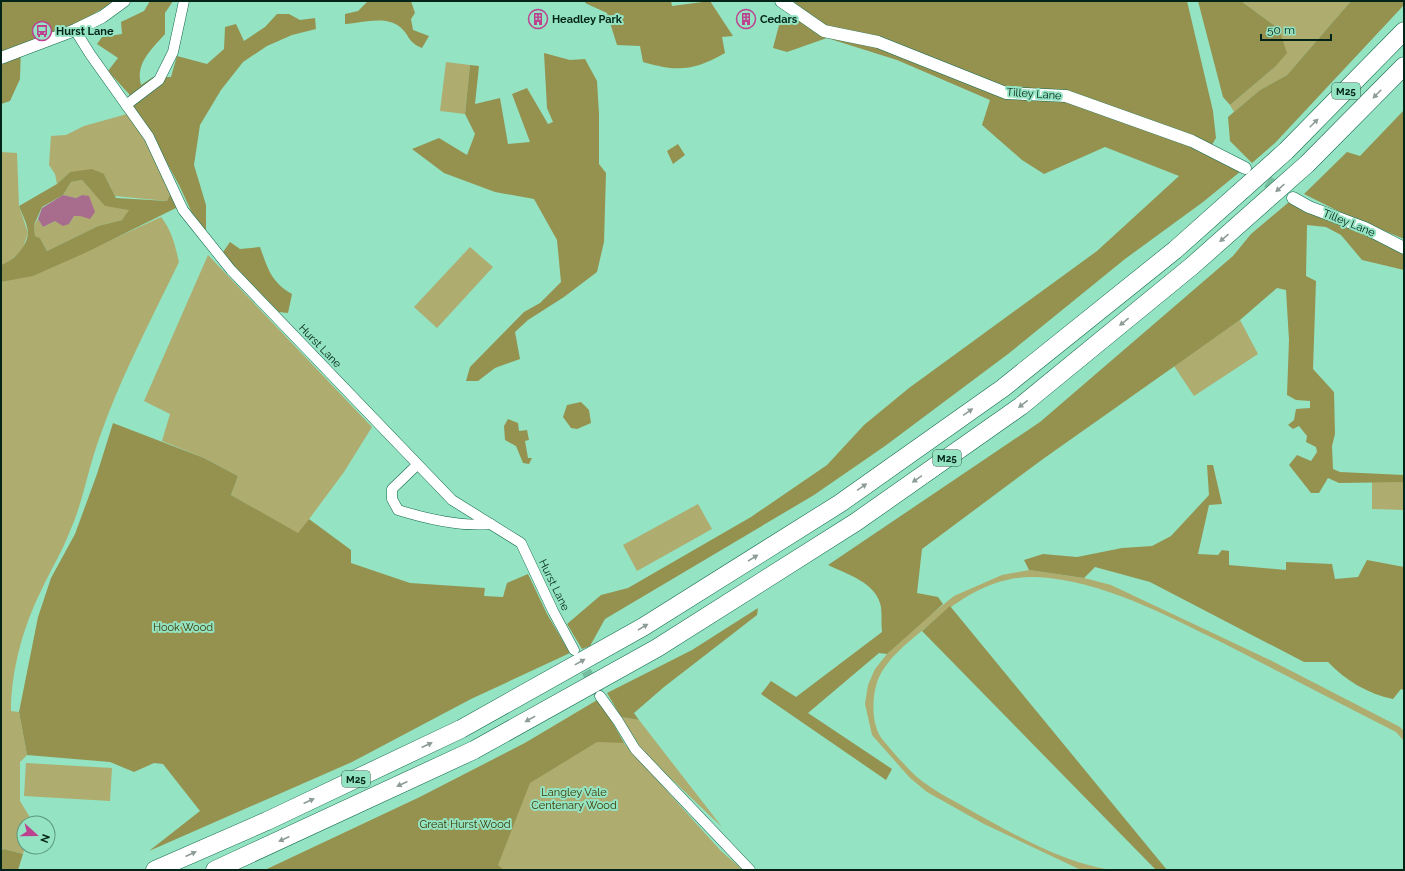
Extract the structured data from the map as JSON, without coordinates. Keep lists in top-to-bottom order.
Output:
{
  "streets": {
    "highway": ["M25"],
    "street": ["Tilley Lane", "Hurst Lane"]
  },
  "parks": ["Hook Wood", "Langley Vale Centenary Wood", "Great Hurst Wood"],
  "places": {
    "building": ["Headley Park", "Cedars"],
    "bus stop": ["Hurst Lane"]
  },
  "scale_bar": "50 m",
  "north": "right"
}
